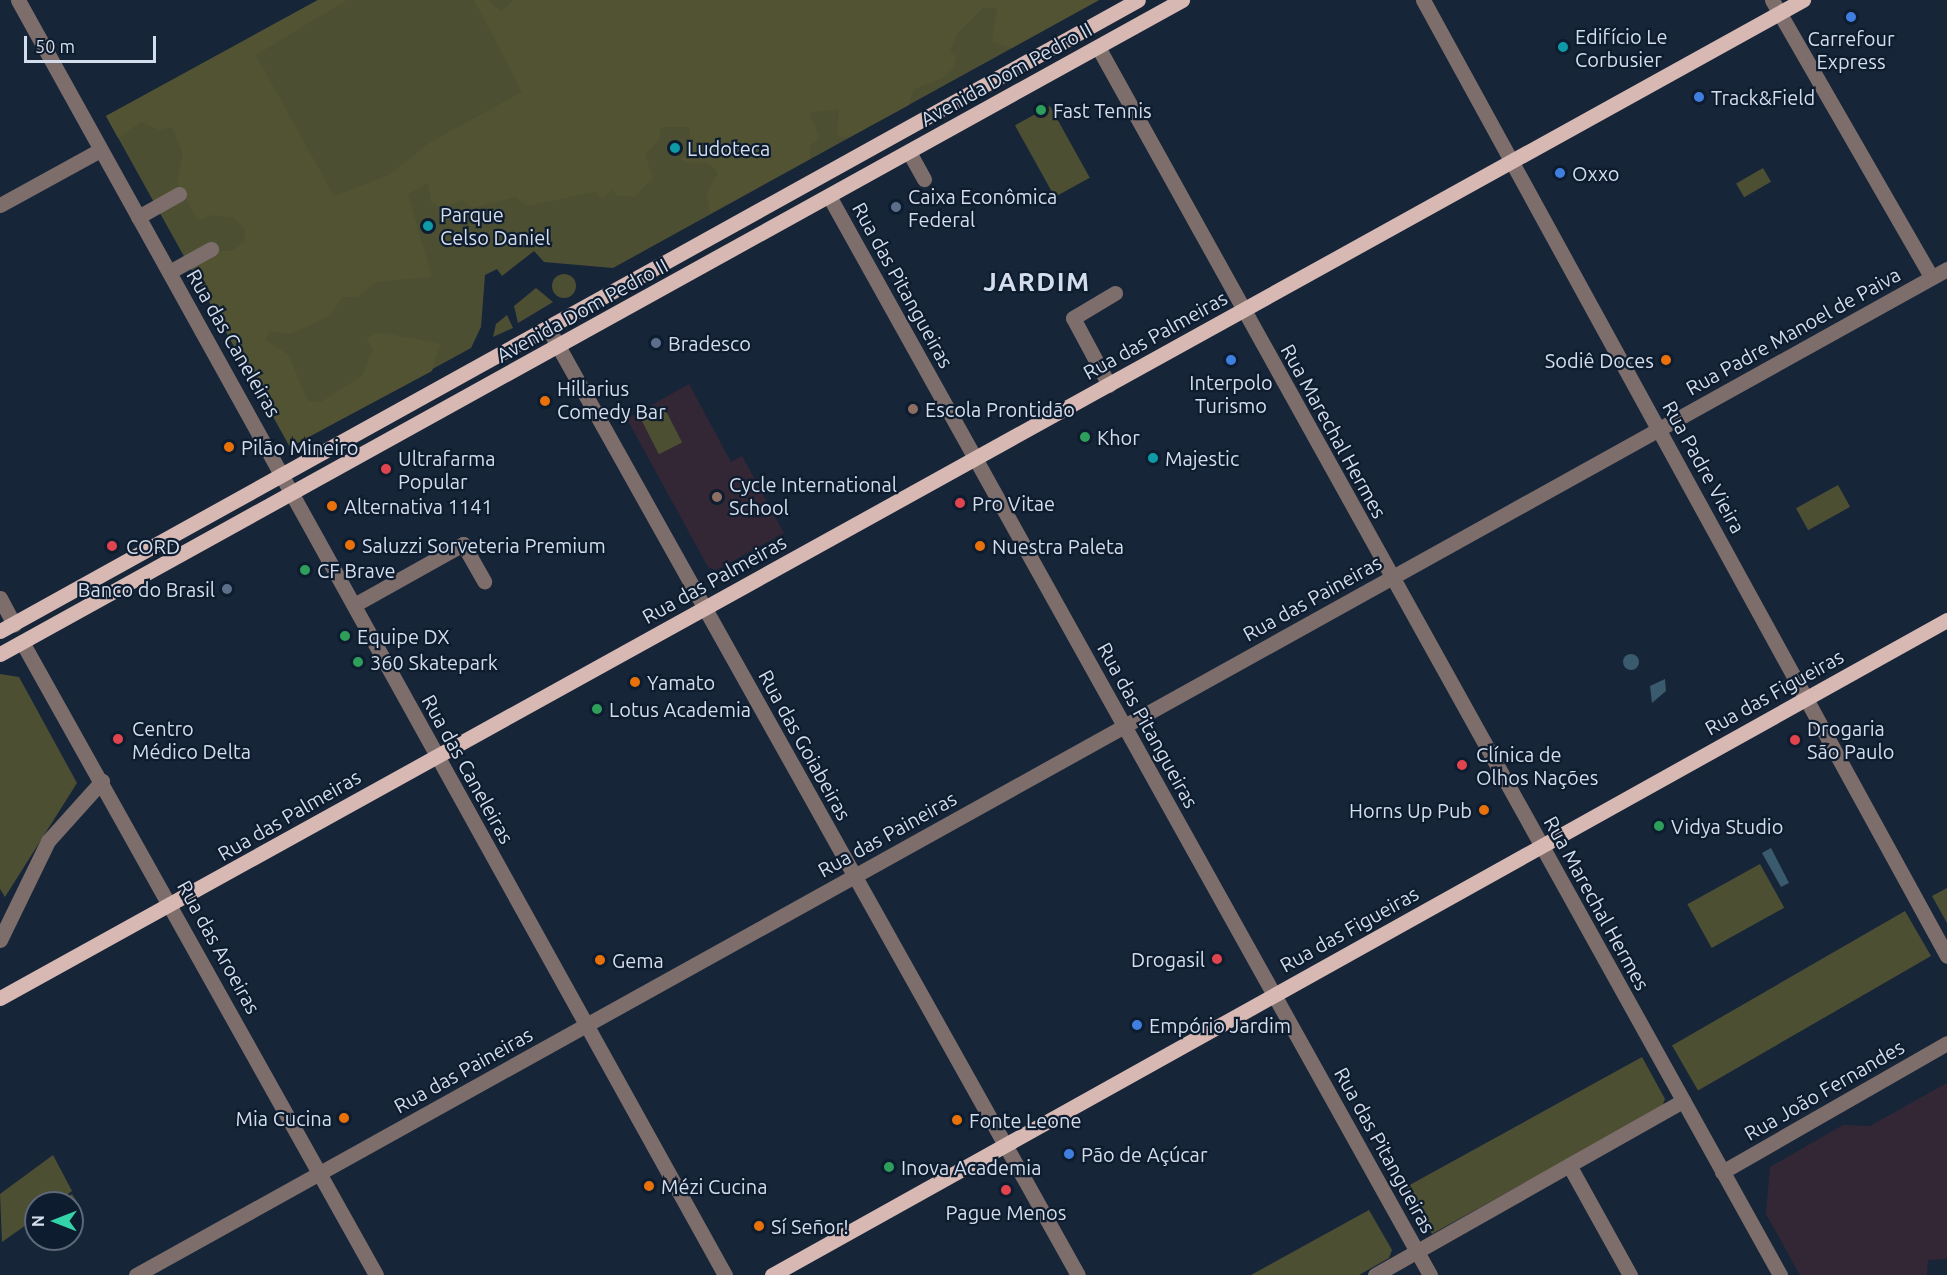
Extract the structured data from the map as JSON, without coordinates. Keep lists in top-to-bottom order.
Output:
{
  "streets": {
    "main road": ["Avenida Dom Pedro II", "Rua das Palmeiras", "Rua das Figueiras"],
    "street": [
      "Rua das Pitangueiras",
      "Rua Padre Manoel de Paiva",
      "Rua das Caneleiras",
      "Rua Marechal Hermes",
      "Rua Padre Vieira",
      "Rua das Paineiras",
      "Rua das Goiabeiras",
      "Rua das Aroeiras",
      "Rua João Fernandes"
    ]
  },
  "crossings": [
    ["Avenida Dom Pedro II", "Rua das Pitangueiras"],
    ["Avenida Dom Pedro II", "Rua das Caneleiras"],
    ["Avenida Dom Pedro II", "Rua Marechal Hermes"],
    ["Avenida Dom Pedro II", "Rua das Goiabeiras"],
    ["Avenida Dom Pedro II", "Rua das Aroeiras"],
    ["Rua das Pitangueiras", "Rua das Palmeiras"],
    ["Rua das Pitangueiras", "Rua das Paineiras"],
    ["Rua das Pitangueiras", "Rua das Figueiras"],
    ["Rua Padre Manoel de Paiva", "Rua Padre Vieira"],
    ["Rua Padre Manoel de Paiva", "Rua das Paineiras"],
    ["Rua das Palmeiras", "Rua das Caneleiras"],
    ["Rua das Palmeiras", "Rua Marechal Hermes"],
    ["Rua das Palmeiras", "Rua Padre Vieira"],
    ["Rua das Palmeiras", "Rua das Goiabeiras"],
    ["Rua das Palmeiras", "Rua das Aroeiras"],
    ["Rua das Caneleiras", "Rua das Paineiras"],
    ["Rua Marechal Hermes", "Rua das Paineiras"],
    ["Rua Marechal Hermes", "Rua das Figueiras"],
    ["Rua Marechal Hermes", "Rua João Fernandes"],
    ["Rua Padre Vieira", "Rua das Paineiras"],
    ["Rua Padre Vieira", "Rua das Figueiras"],
    ["Rua das Paineiras", "Rua das Goiabeiras"],
    ["Rua das Paineiras", "Rua das Aroeiras"],
    ["Rua das Figueiras", "Rua das Goiabeiras"]
  ],
  "districts": ["JARDIM"],
  "places": [
    "Carrefour Express",
    "Edifício Le Corbusier",
    "Track&Field",
    "Fast Tennis",
    "Ludoteca",
    "Oxxo",
    "Caixa Econômica Federal",
    "Parque Celso Daniel",
    "Bradesco",
    "Interpolo Turismo",
    "Sodiê Doces",
    "Hillarius Comedy Bar",
    "Escola Prontidão",
    "Khor",
    "Pilão Mineiro",
    "Majestic",
    "Ultrafarma Popular",
    "Cycle International School",
    "Pro Vitae",
    "Alternativa 1141",
    "Saluzzi Sorveteria Premium",
    "CORD",
    "Nuestra Paleta",
    "CF Brave",
    "Banco do Brasil",
    "Equipe DX",
    "360 Skatepark",
    "Yamato",
    "Lotus Academia",
    "Centro Médico Delta",
    "Drogaria São Paulo",
    "Clínica de Olhos Nações",
    "Horns Up Pub",
    "Vidya Studio",
    "Drogasil",
    "Gema",
    "Empório Jardim",
    "Mia Cucina",
    "Fonte Leone",
    "Pão de Açúcar",
    "Inova Academia",
    "Mézi Cucina",
    "Pague Menos",
    "Sí Señor!"
  ],
  "scale_bar": "50 m",
  "north": "left"
}
